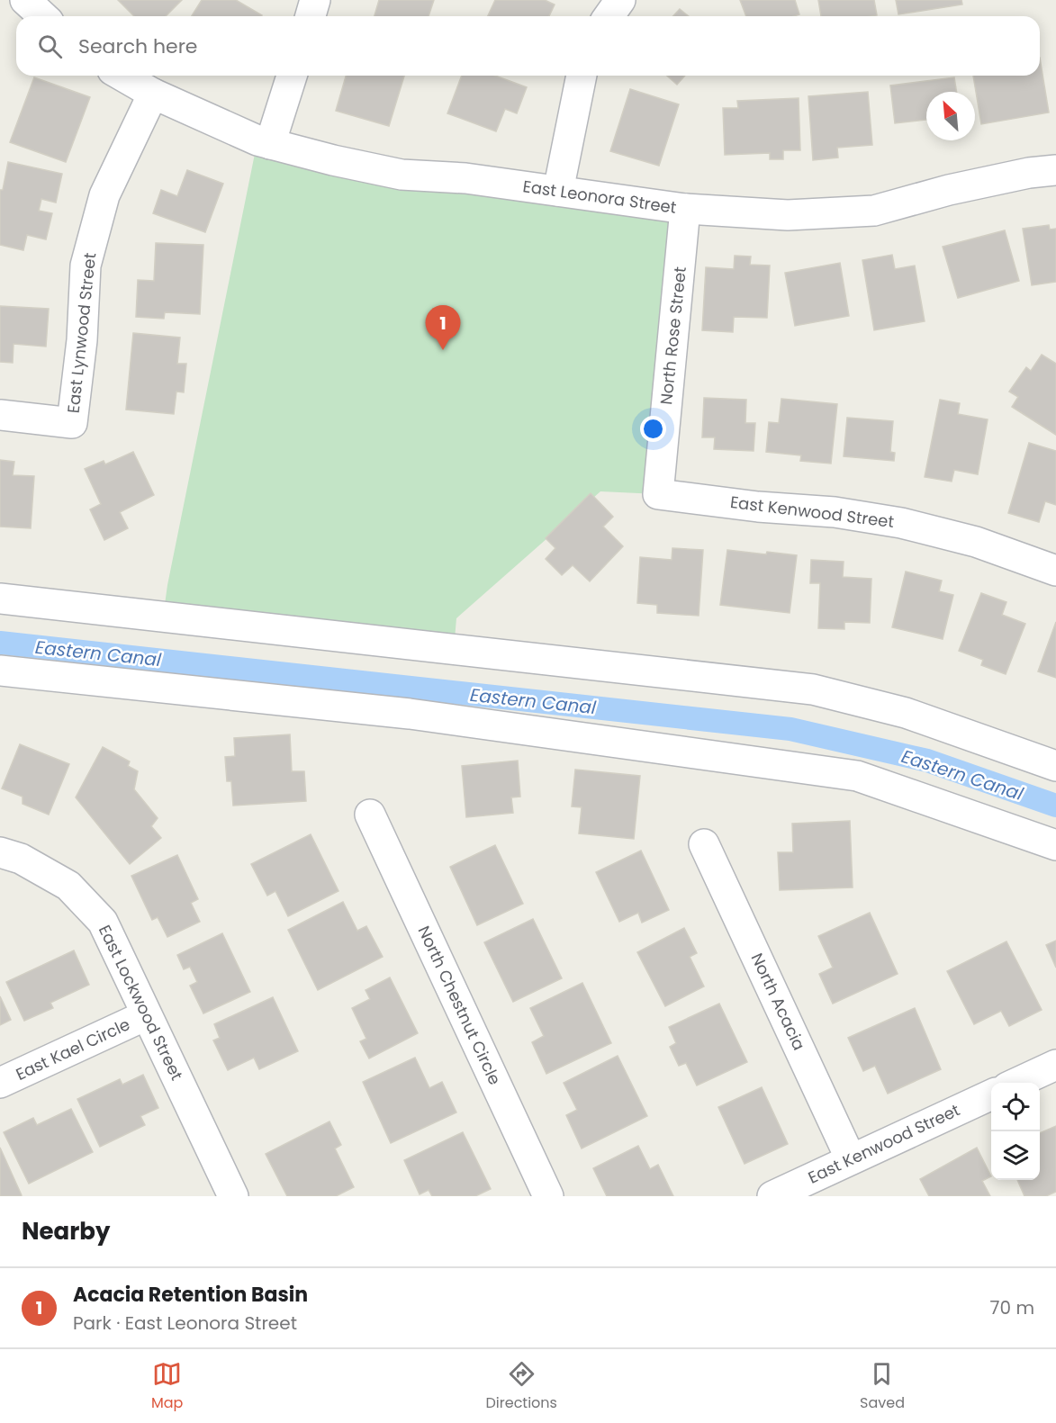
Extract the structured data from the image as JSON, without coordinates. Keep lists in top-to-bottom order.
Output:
{
  "streets": {
    "street": [
      "East Leonora Street",
      "East Lynwood Street",
      "North Rose Street",
      "East Kenwood Street",
      "North Acacia",
      "East Lockwood Street",
      "North Chestnut Circle",
      "East Kael Circle"
    ]
  },
  "crossings": [
    ["East Leonora Street", "East Lynwood Street"],
    ["East Leonora Street", "North Rose Street"],
    ["North Rose Street", "East Kenwood Street"],
    ["East Kenwood Street", "North Acacia"],
    ["East Lockwood Street", "East Kael Circle"]
  ],
  "water": ["Eastern Canal"],
  "north": "top left",
  "page": {
    "search": "Search here",
    "pins": "1",
    "heading": "Nearby",
    "list": [
      {
        "mark": "1",
        "name": "Acacia Retention Basin",
        "note": "Park · East Leonora Street",
        "value": "70 m"
      }
    ],
    "nav": ["Map", "Directions", "Saved"]
  }
}
